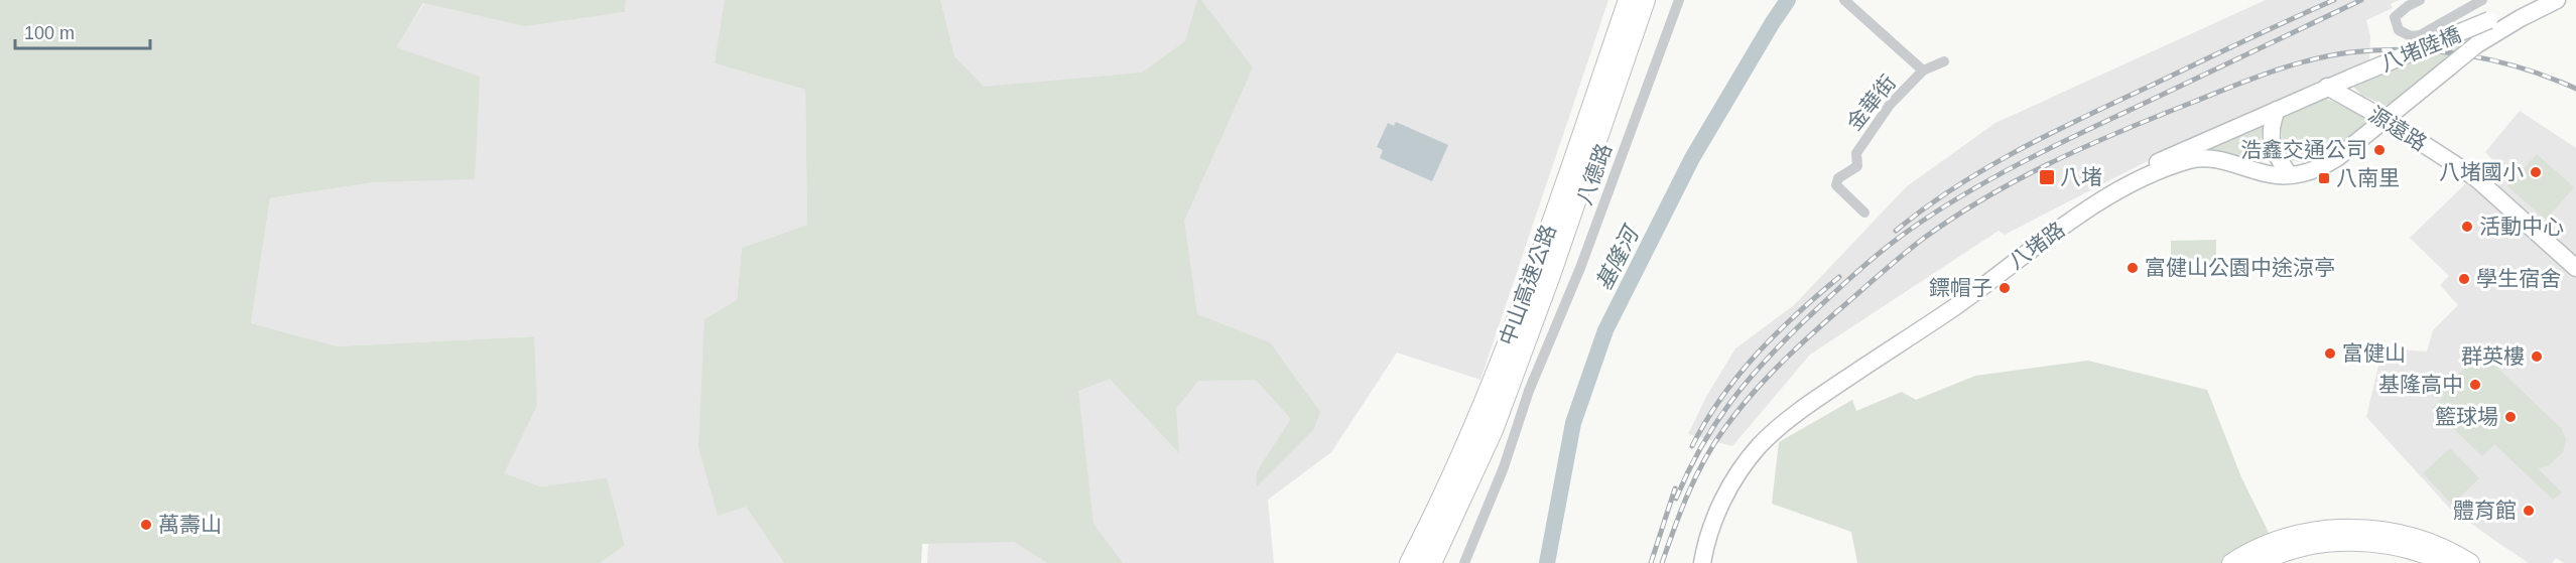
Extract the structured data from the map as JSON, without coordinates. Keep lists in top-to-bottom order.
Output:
{
  "streets": {
    "highway": ["中山高速公路"],
    "main road": ["八堵陸橋", "源遠路", "八堵路"],
    "street": ["金華街", "八德路"]
  },
  "crossings": [
    ["八堵陸橋", "八堵路"],
    ["源遠路", "八堵路"]
  ],
  "water": ["基隆河"],
  "places": {
    "other": [
      "浩鑫交通公司",
      "八堵國小",
      "活動中心",
      "富健山公園中途涼亭",
      "學生宿舍",
      "鏢帽子",
      "富健山",
      "群英樓",
      "基隆高中",
      "籃球場",
      "體育館",
      "萬壽山"
    ],
    "transit": ["八堵", "八南里"]
  },
  "scale_bar": "100 m"
}
